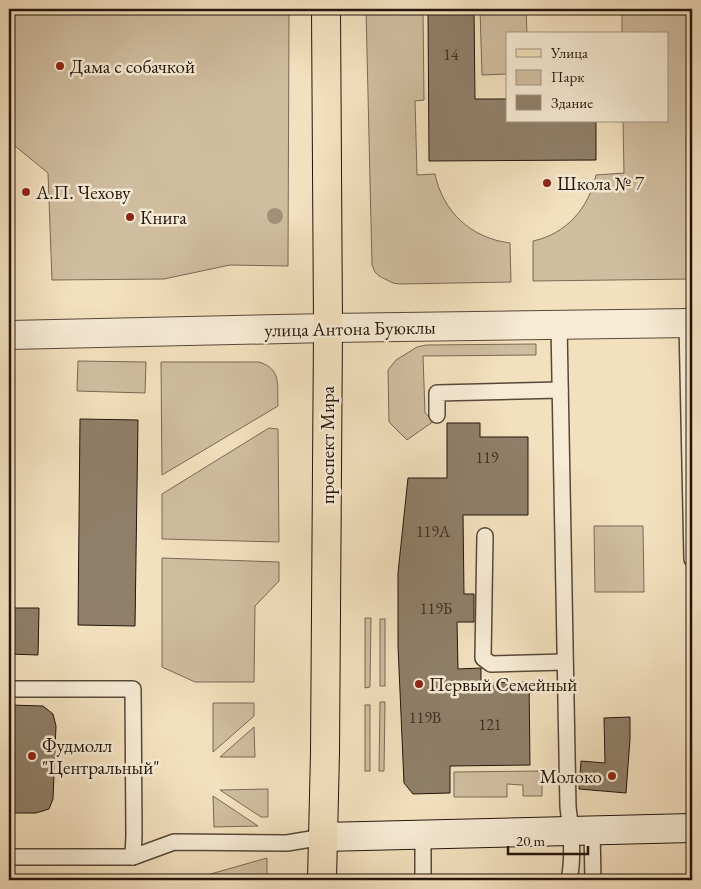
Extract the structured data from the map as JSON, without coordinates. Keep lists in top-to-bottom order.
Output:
{
  "streets": {
    "main road": ["проспект Мира"],
    "street": ["улица Антона Буюклы"]
  },
  "crossings": [
    ["улица Антона Буюклы", "проспект Мира"]
  ],
  "places": [
    "Дама с собачкой",
    "Школа № 7",
    "А.П. Чехову",
    "Книга",
    "Первый Семейный",
    "Фудмолл \"Центральный\"",
    "Молоко"
  ],
  "house_numbers": [
    "14",
    "119",
    "119А",
    "119Б",
    "119В",
    "121"
  ],
  "legend": ["Улица", "Парк", "Здание"],
  "scale_bar": "20 m"
}
